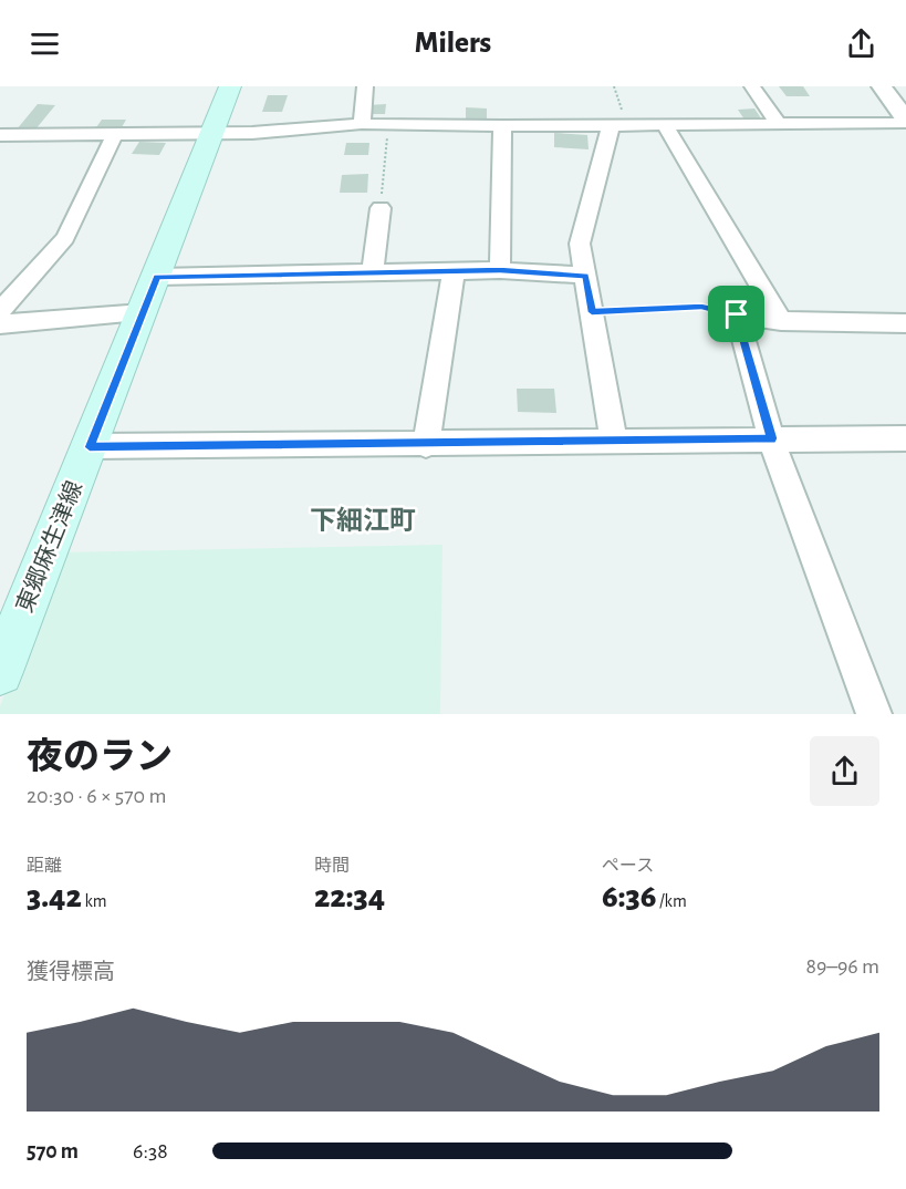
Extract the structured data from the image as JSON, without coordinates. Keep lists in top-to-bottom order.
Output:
{
  "streets": {
    "main road": ["東郷麻生津線"]
  },
  "districts": ["下細江町"],
  "page": {
    "header": "Milers",
    "heading": ["夜のラン", "20:30 · 6 × 570 m"],
    "stats": [
      ["距離", "3.42 km"],
      ["時間", "22:34"],
      ["ペース", "6:36 /km"]
    ],
    "chart": ["獲得標高", "89–96 m"],
    "list": [
      {
        "name": "570 m",
        "note": "6:38"
      }
    ]
  }
}
